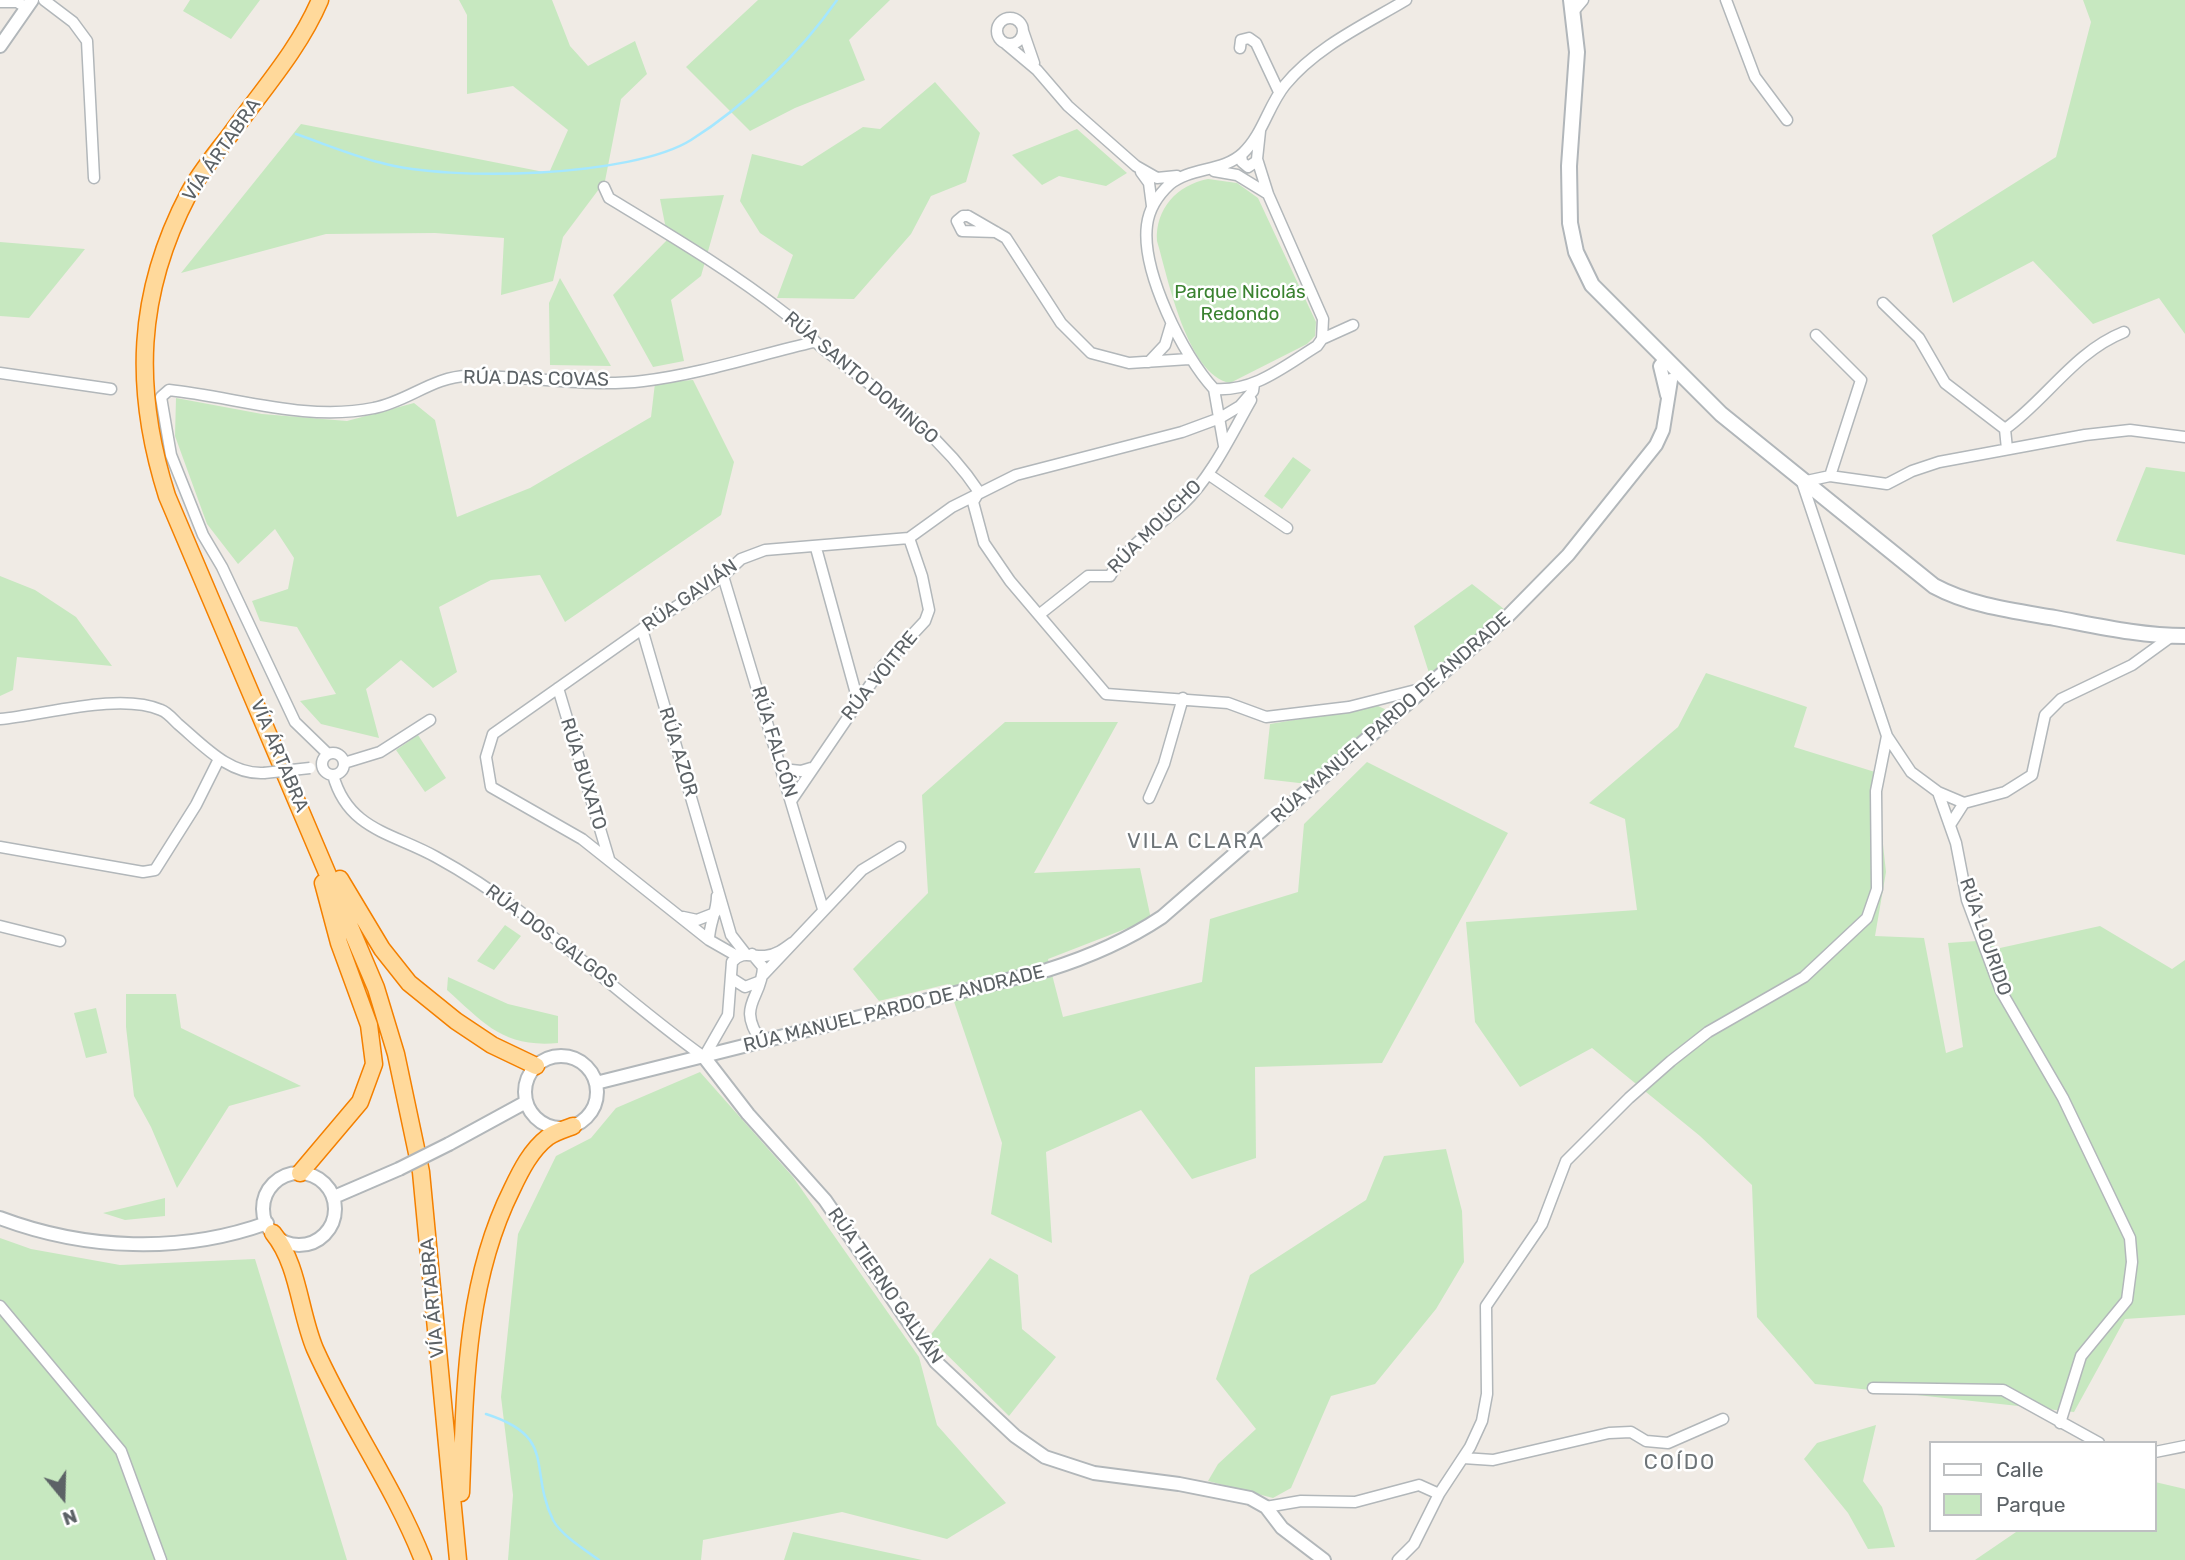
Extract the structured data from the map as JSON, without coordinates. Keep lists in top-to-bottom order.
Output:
{
  "streets": {
    "highway": ["VÍA ÁRTABRA"],
    "street": [
      "RÚA SANTO DOMINGO",
      "RÚA DAS COVAS",
      "RÚA MOUCHO",
      "RÚA GAVIÁN",
      "RÚA VOITRE",
      "RÚA MANUEL PARDO DE ANDRADE",
      "RÚA FALCÓN",
      "RÚA AZOR",
      "RÚA BUXATO",
      "RÚA DOS GALGOS",
      "RÚA LOURIDO",
      "RÚA TIERNO GALVÁN"
    ]
  },
  "crossings": [
    ["RÚA SANTO DOMINGO", "RÚA DAS COVAS"],
    ["RÚA SANTO DOMINGO", "RÚA GAVIÁN"],
    ["RÚA DAS COVAS", "RÚA DOS GALGOS"],
    ["RÚA MOUCHO", "RÚA GAVIÁN"],
    ["RÚA GAVIÁN", "RÚA VOITRE"],
    ["RÚA GAVIÁN", "RÚA FALCÓN"],
    ["RÚA GAVIÁN", "RÚA AZOR"],
    ["RÚA GAVIÁN", "RÚA BUXATO"],
    ["RÚA VOITRE", "RÚA FALCÓN"],
    ["RÚA MANUEL PARDO DE ANDRADE", "RÚA DOS GALGOS"],
    ["RÚA MANUEL PARDO DE ANDRADE", "RÚA TIERNO GALVÁN"],
    ["RÚA DOS GALGOS", "RÚA TIERNO GALVÁN"]
  ],
  "districts": ["VILA CLARA", "COÍDO"],
  "parks": ["Parque Nicolás Redondo"],
  "legend": ["Calle", "Parque"],
  "north": "bottom"
}
